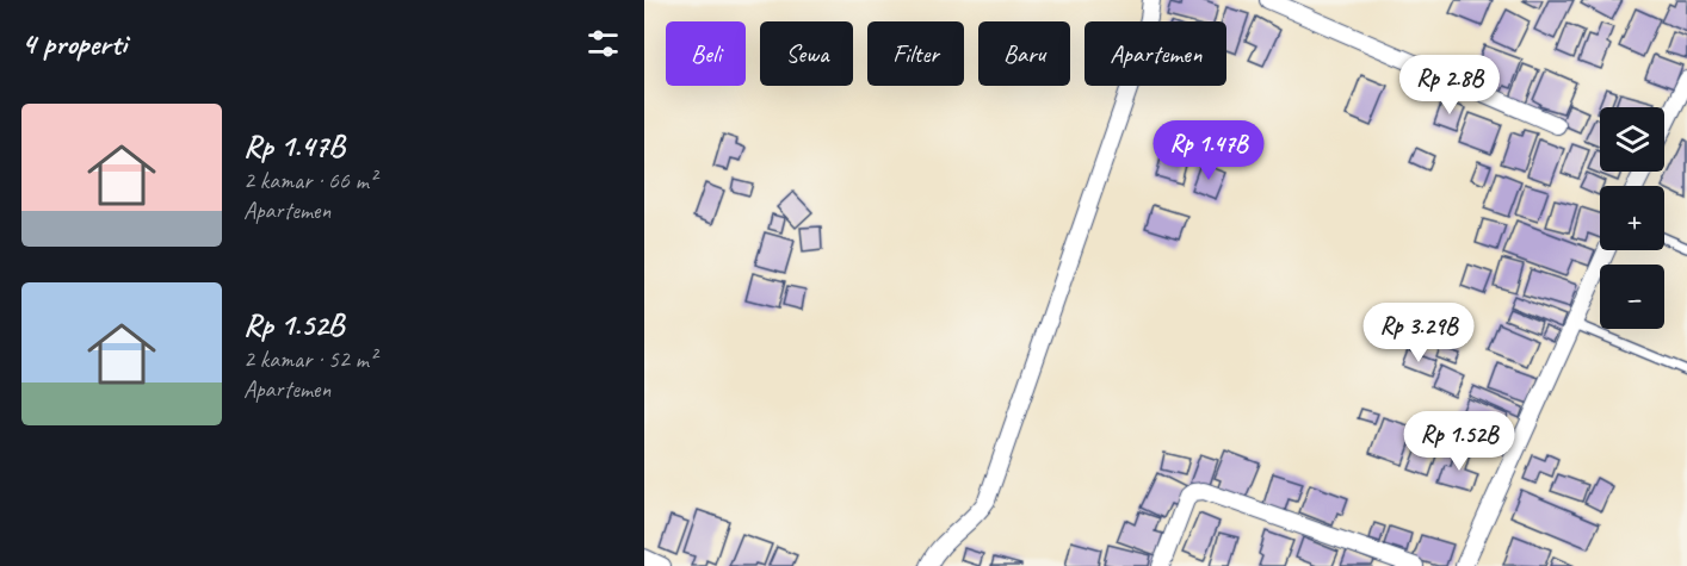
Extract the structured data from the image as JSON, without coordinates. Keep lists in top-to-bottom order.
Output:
{
  "page": {
    "heading": "4 properti",
    "chip": [
      "Beli",
      "Sewa",
      "Filter",
      "Baru",
      "Apartemen"
    ],
    "price": [
      "Rp 2.8B",
      "Rp 1.47B",
      "Rp 3.29B",
      "Rp 1.52B"
    ],
    "list": [
      {
        "name": "Rp 1.47B",
        "note": "2 kamar · 66 m² · Apartemen"
      },
      {
        "name": "Rp 1.52B",
        "note": "2 kamar · 52 m² · Apartemen"
      }
    ],
    "map_buttons": ["+", "−"]
  }
}
